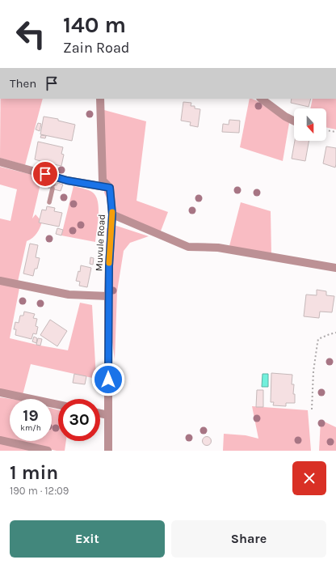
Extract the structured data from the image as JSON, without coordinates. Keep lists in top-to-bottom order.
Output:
{
  "streets": {
    "street": ["Muvule Road"]
  },
  "north": "bottom",
  "page": {
    "turn": ["140 m", "Zain Road"],
    "then": "Then",
    "speed": "19 km/h",
    "limit": "30",
    "heading": ["1 min", "190 m · 12:09"],
    "buttons": ["Exit", "Share"]
  }
}
